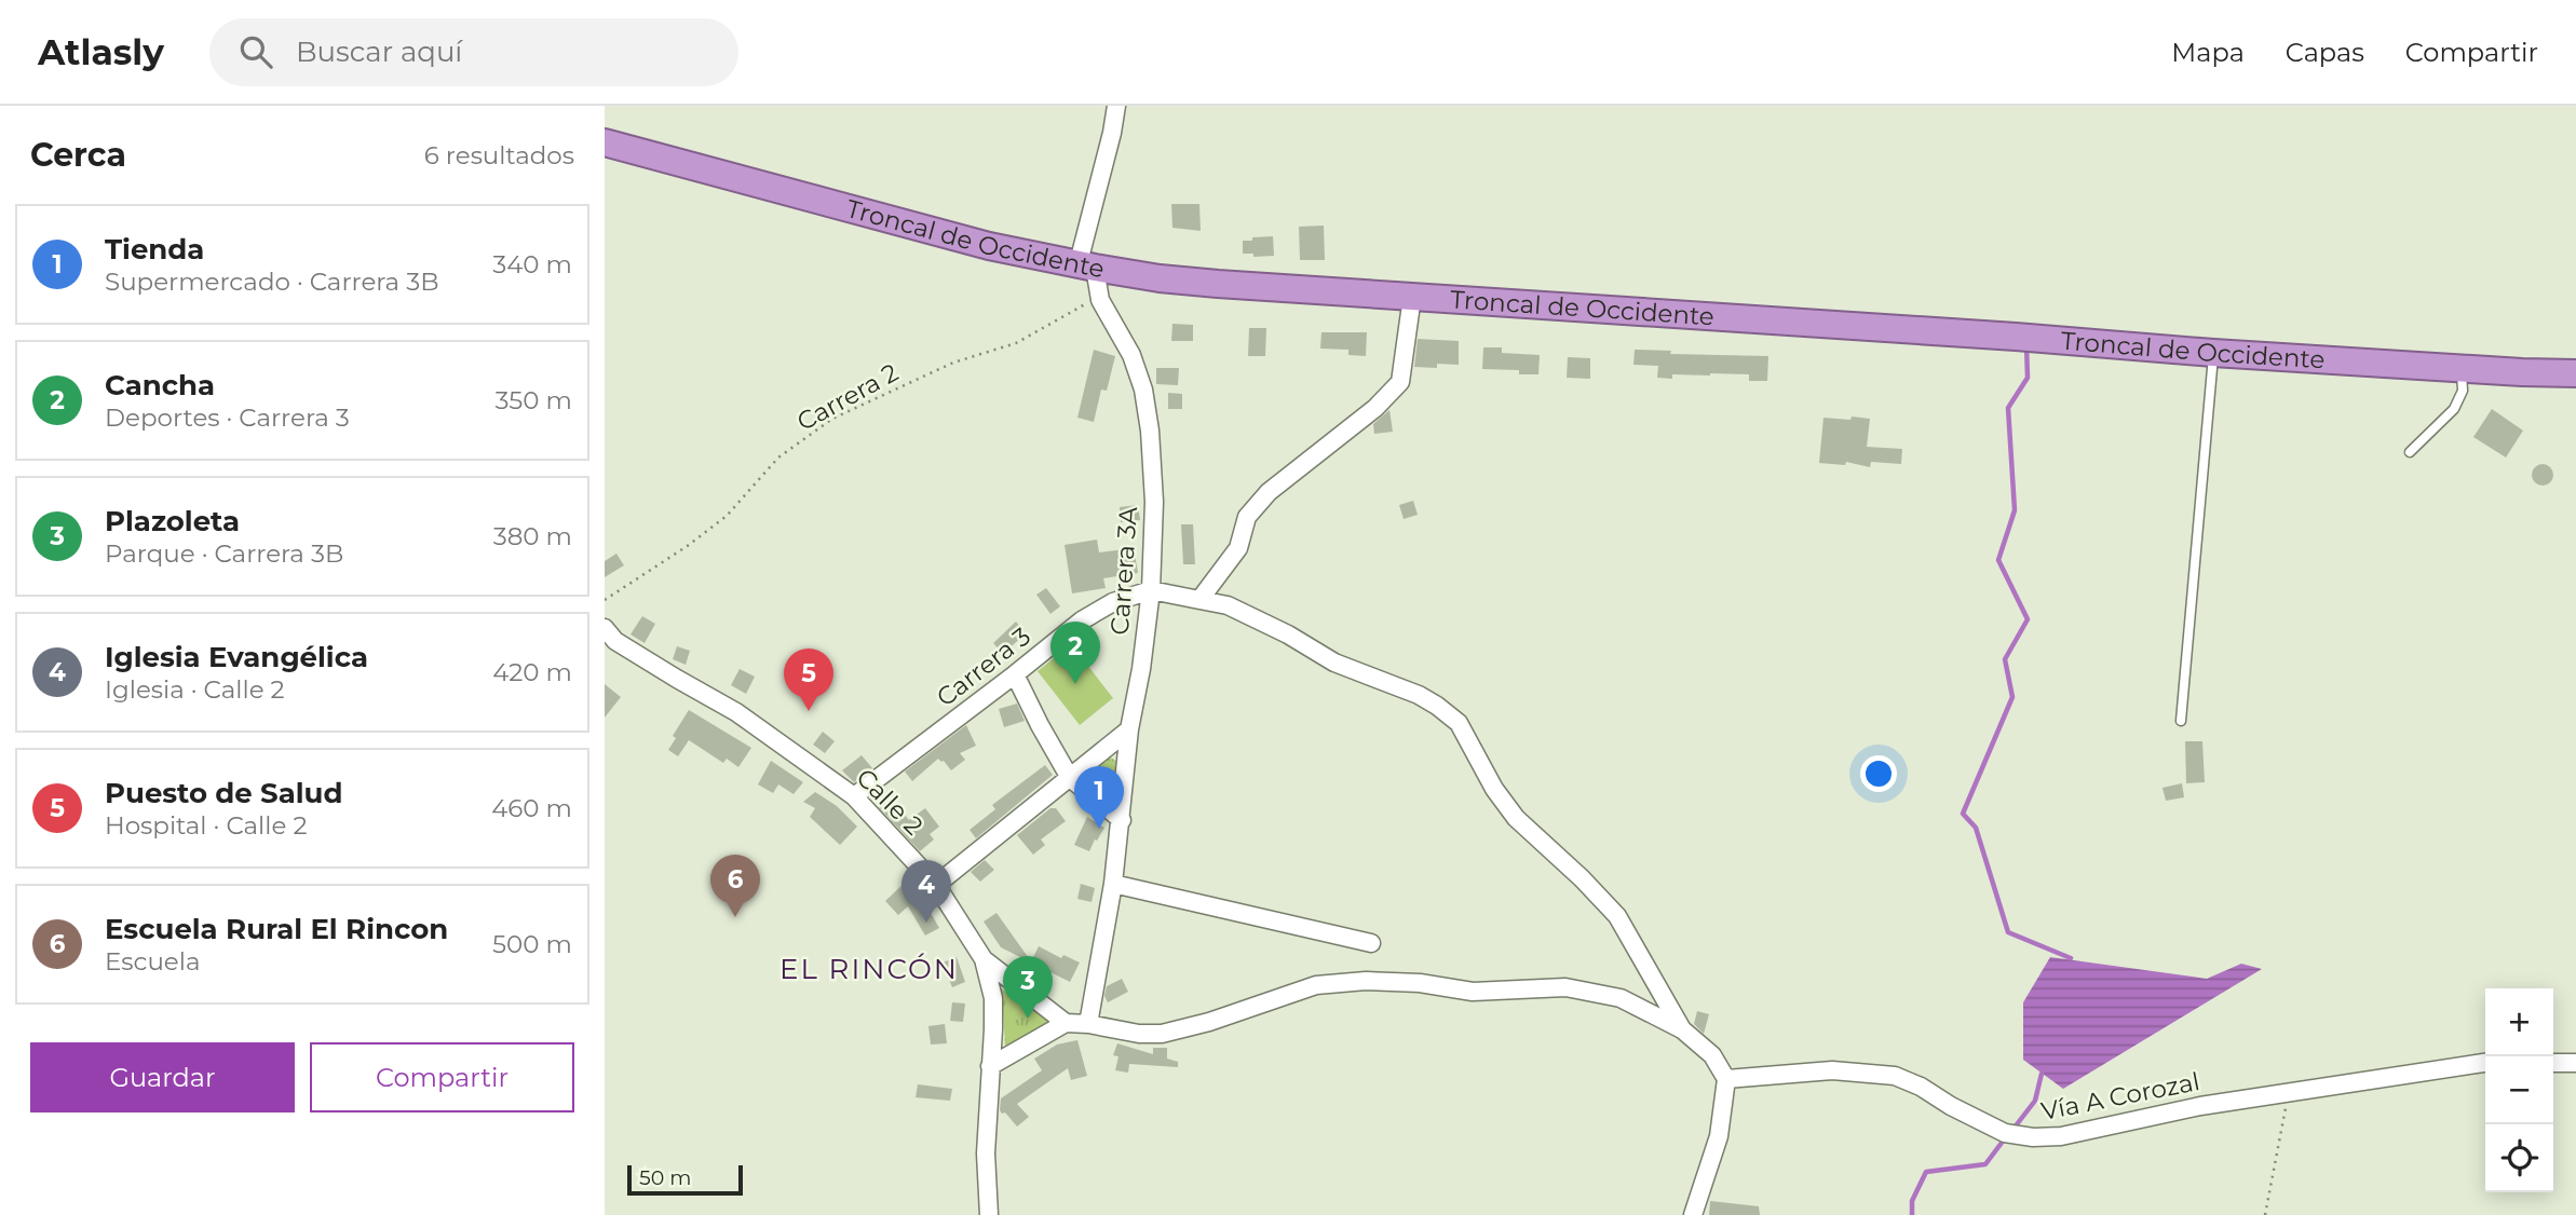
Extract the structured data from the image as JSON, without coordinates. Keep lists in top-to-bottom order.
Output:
{
  "streets": {
    "highway": ["Troncal de Occidente"],
    "street": [
      "Carrera 3A",
      "Carrera 3",
      "Calle 2",
      "Vía A Corozal"
    ],
    "path": ["Carrera 2"]
  },
  "crossings": [
    ["Troncal de Occidente", "Carrera 3A"],
    ["Carrera 2", "Carrera 3A"],
    ["Carrera 3A", "Carrera 3"],
    ["Carrera 3", "Calle 2"]
  ],
  "districts": ["EL RINCÓN"],
  "scale_bar": "50 m",
  "page": {
    "header": "Atlasly",
    "search": "Buscar aquí",
    "nav": ["Mapa", "Capas", "Compartir"],
    "heading": ["Cerca", "6 resultados"],
    "list": [
      {
        "mark": "1",
        "name": "Tienda",
        "note": "Supermercado · Carrera 3B",
        "value": "340 m"
      },
      {
        "mark": "2",
        "name": "Cancha",
        "note": "Deportes · Carrera 3",
        "value": "350 m"
      },
      {
        "mark": "3",
        "name": "Plazoleta",
        "note": "Parque · Carrera 3B",
        "value": "380 m"
      },
      {
        "mark": "4",
        "name": "Iglesia Evangélica",
        "note": "Iglesia · Calle 2",
        "value": "420 m"
      },
      {
        "mark": "5",
        "name": "Puesto de Salud",
        "note": "Hospital · Calle 2",
        "value": "460 m"
      },
      {
        "mark": "6",
        "name": "Escuela Rural El Rincon",
        "note": "Escuela",
        "value": "500 m"
      }
    ],
    "pins": [
      "2",
      "5",
      "1",
      "6",
      "4",
      "3"
    ],
    "map_buttons": ["+", "−"],
    "buttons": ["Guardar", "Compartir"],
    "scale": "50 m"
  }
}
